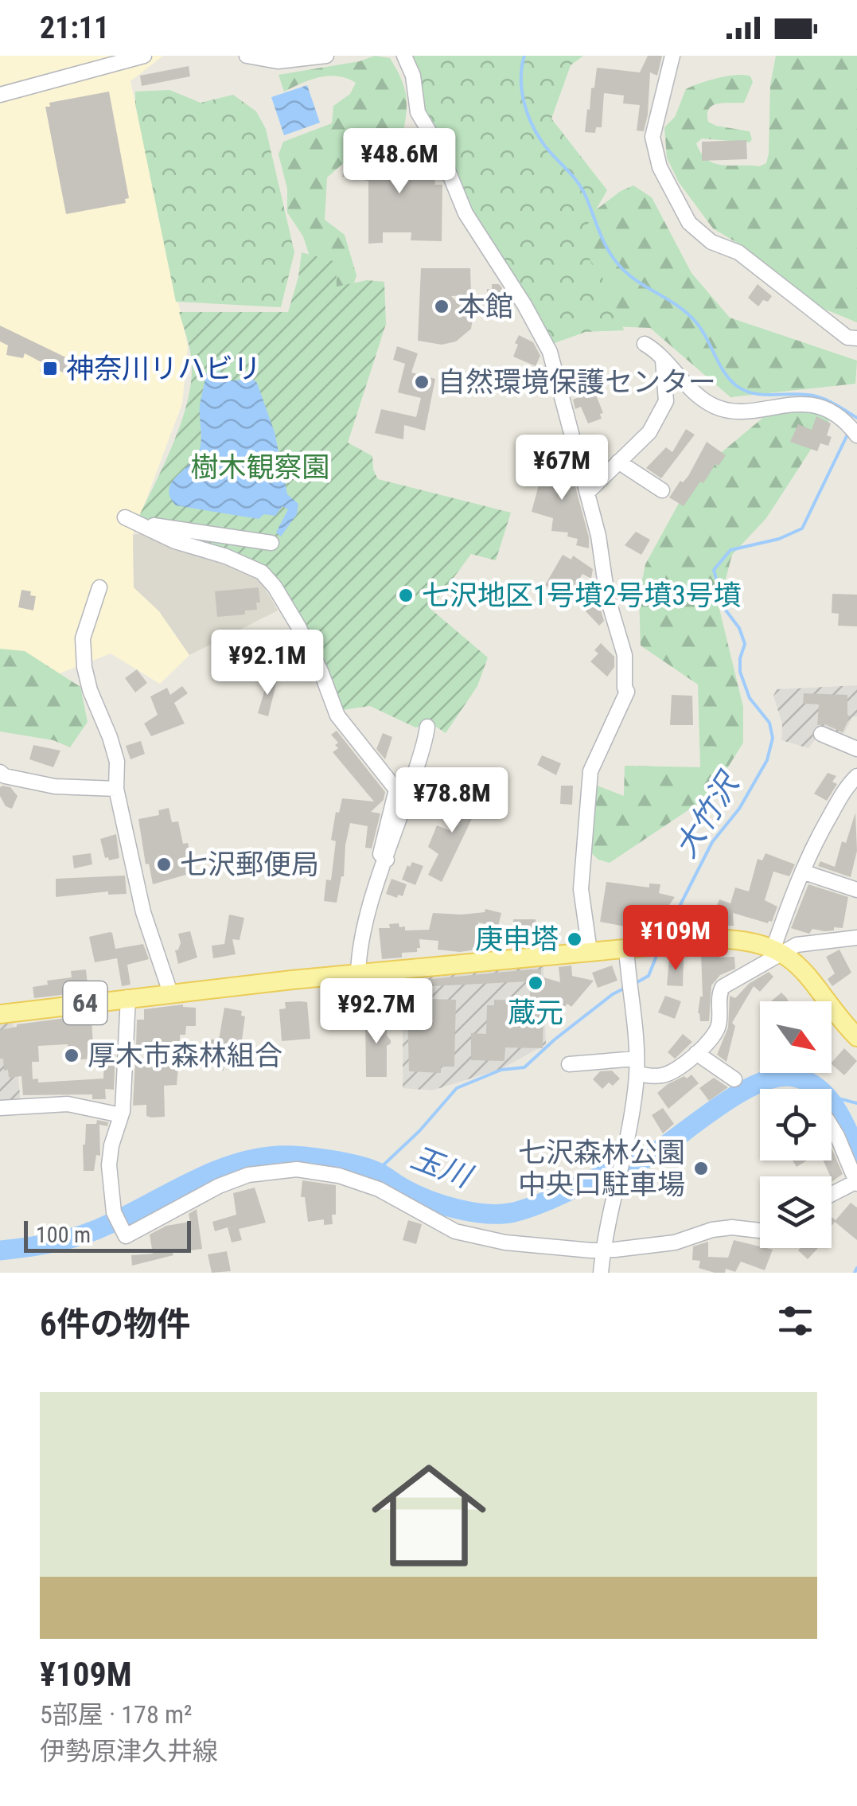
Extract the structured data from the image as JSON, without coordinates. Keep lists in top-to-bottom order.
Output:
{
  "streets": {
    "main road": ["64"]
  },
  "water": ["大竹沢", "玉川"],
  "parks": ["樹木観察園"],
  "places": {
    "other": [
      "本館",
      "自然環境保護センター",
      "七沢地区1号墳2号墳3号墳",
      "七沢郵便局",
      "庚申塔",
      "蔵元",
      "厚木市森林組合",
      "七沢森林公園 中央口駐車場"
    ],
    "transit": ["神奈川リハビリ"]
  },
  "scale_bar": "100 m",
  "north": "bottom right",
  "page": {
    "status": "21:11",
    "price": [
      "¥48.6M",
      "¥67M",
      "¥92.1M",
      "¥78.8M",
      "¥109M",
      "¥92.7M"
    ],
    "scale": "100 m",
    "heading": "6件の物件",
    "list": [
      {
        "name": "¥109M",
        "note": "5部屋 · 178 m² · 伊勢原津久井線"
      }
    ]
  }
}
